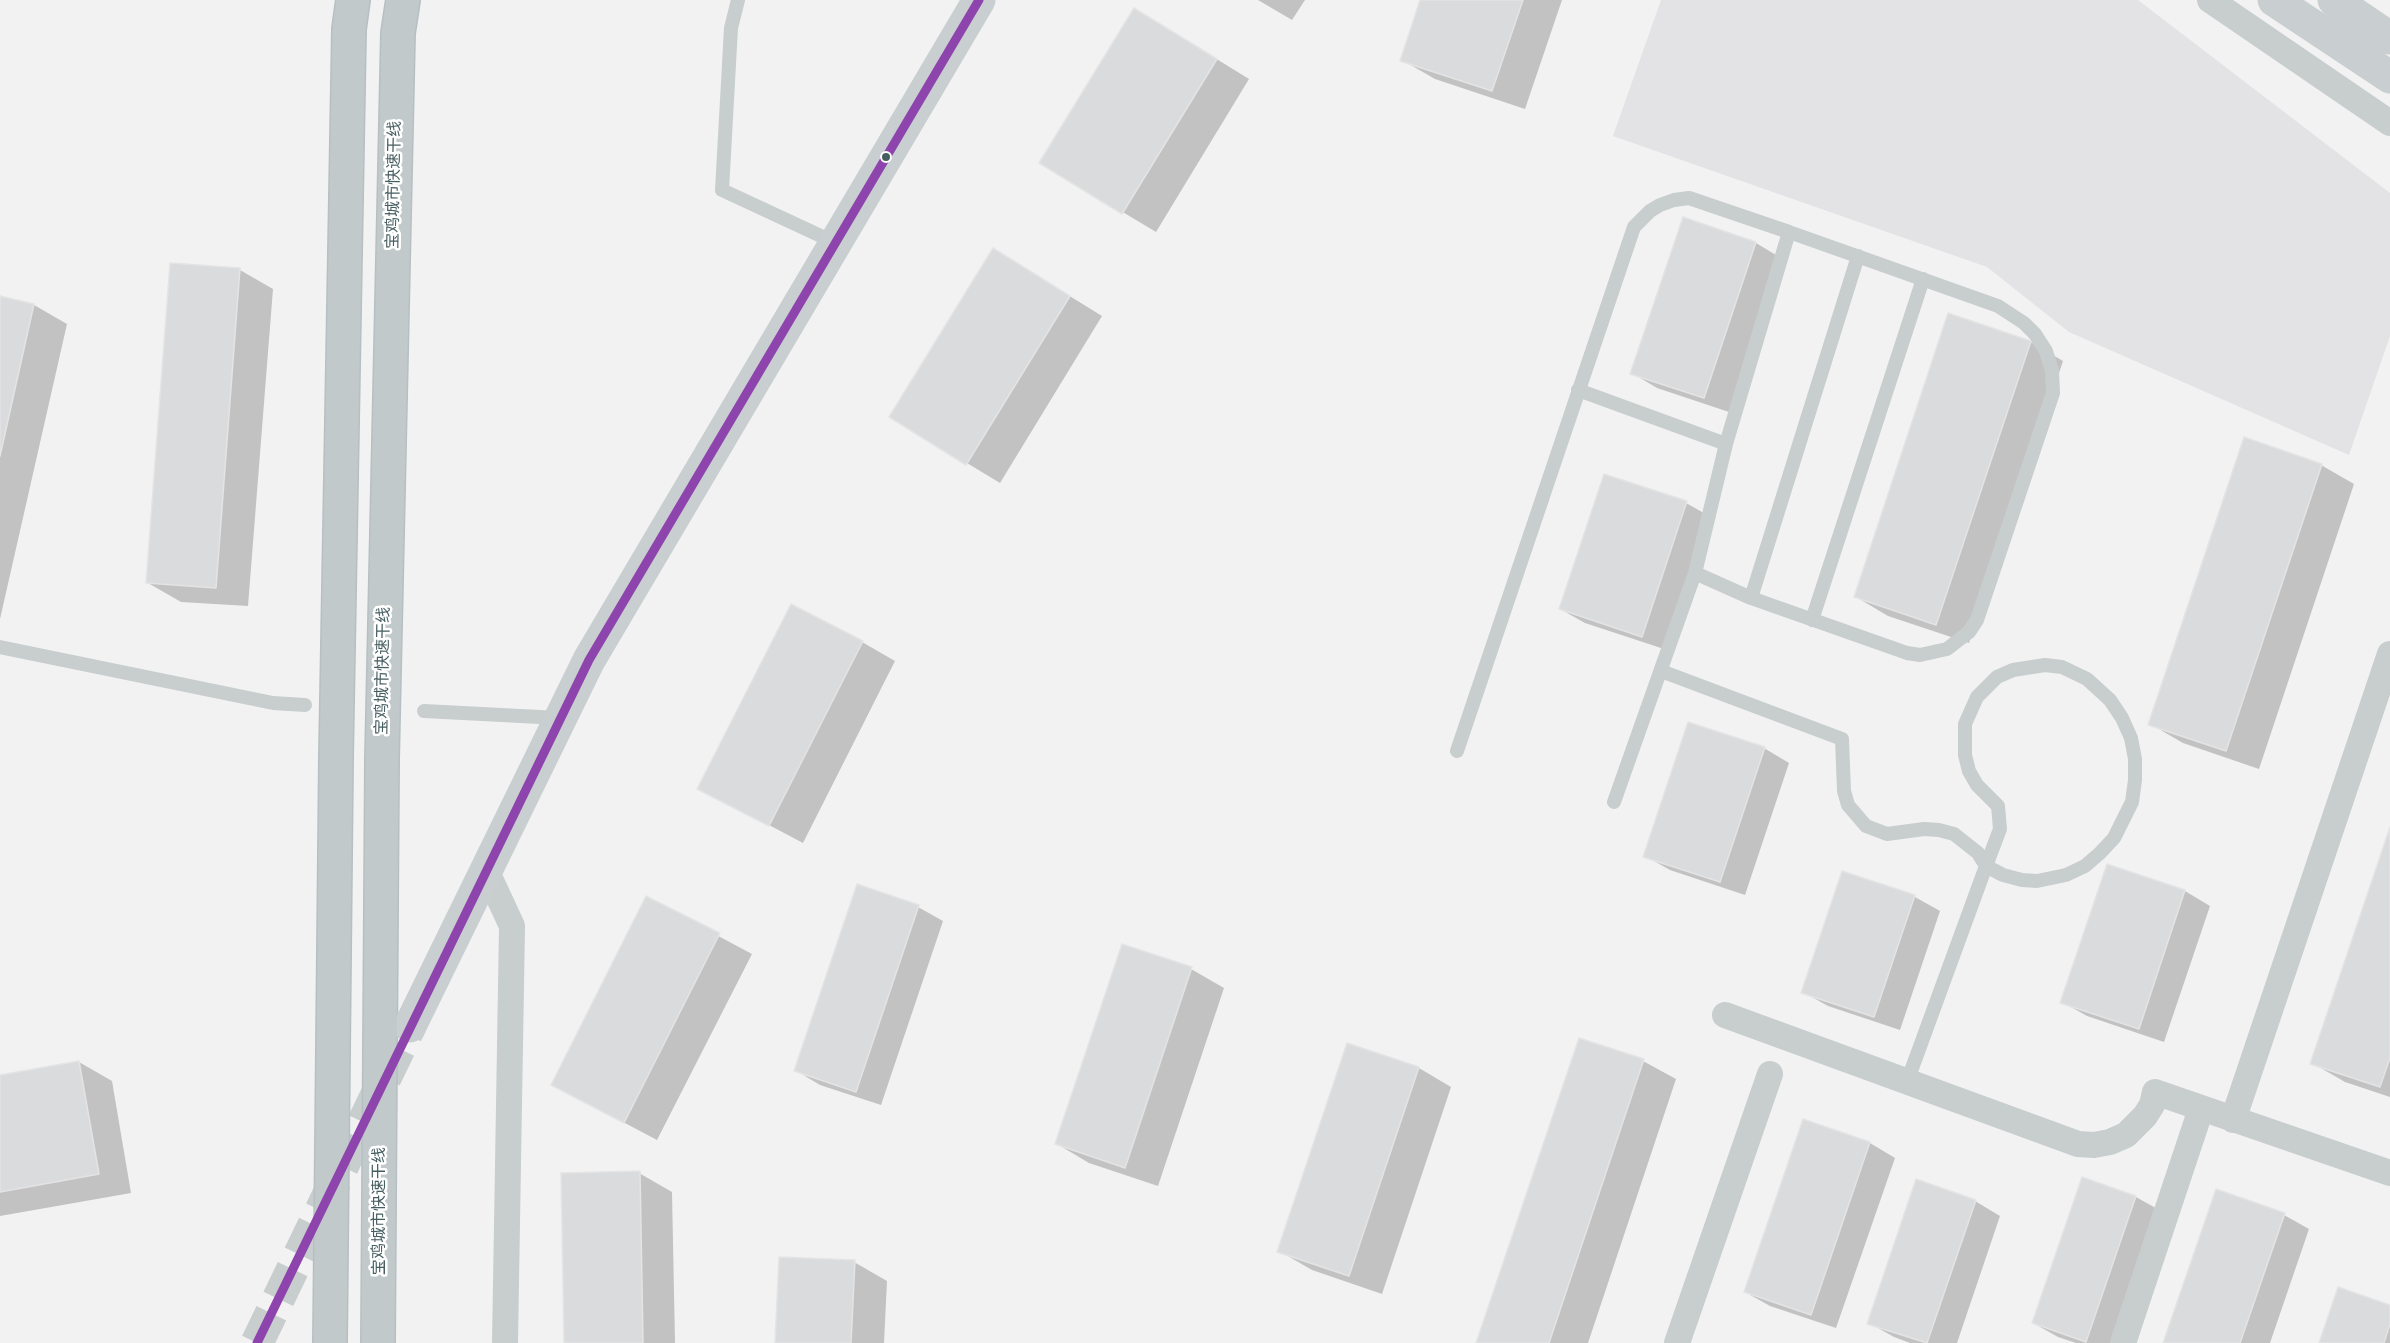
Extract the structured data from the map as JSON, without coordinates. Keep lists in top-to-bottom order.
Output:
{
  "streets": {
    "highway": ["宝鸡城市快速干线"]
  }
}
